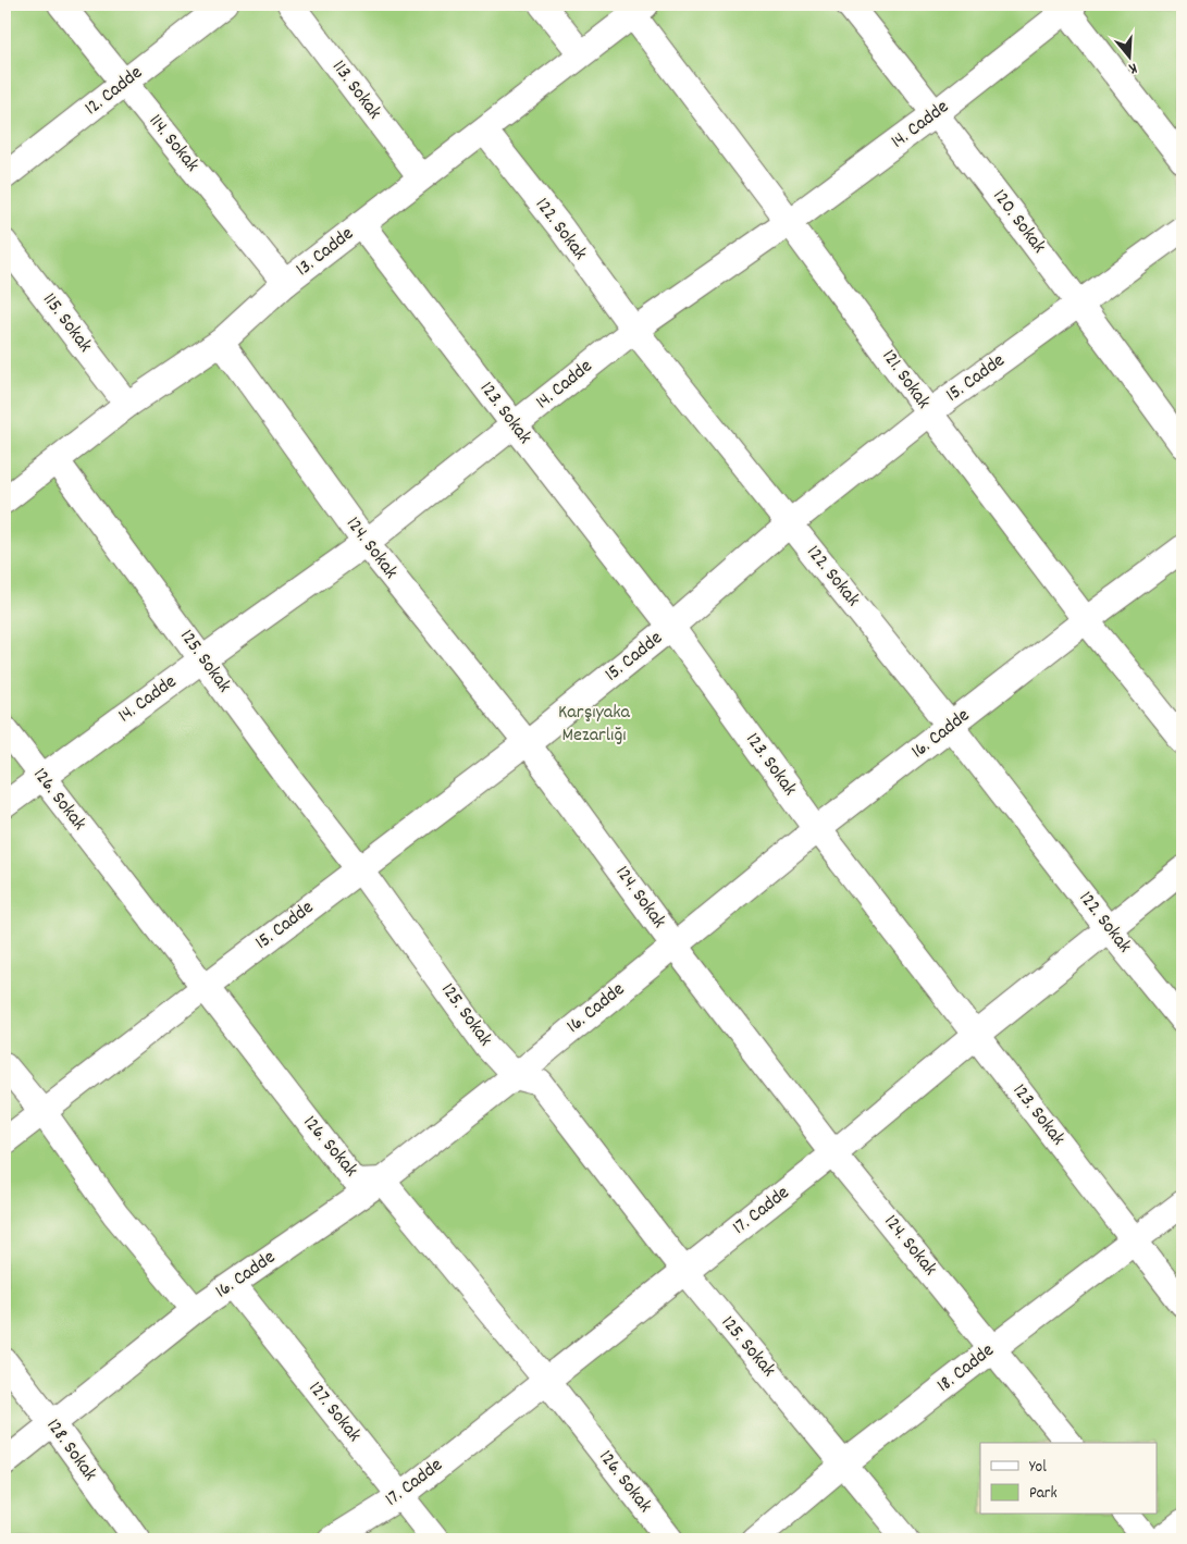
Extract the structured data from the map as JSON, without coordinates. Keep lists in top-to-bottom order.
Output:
{
  "streets": {
    "lane": [
      "113. Sokak",
      "12. Cadde",
      "14. Cadde",
      "114. Sokak",
      "120. Sokak",
      "122. Sokak",
      "13. Cadde",
      "115. Sokak",
      "15. Cadde",
      "121. Sokak",
      "123. Sokak",
      "124. Sokak",
      "125. Sokak",
      "16. Cadde",
      "126. Sokak",
      "17. Cadde",
      "18. Cadde",
      "127. Sokak",
      "128. Sokak"
    ]
  },
  "crossings": [
    ["113. Sokak", "13. Cadde"],
    ["12. Cadde", "114. Sokak"],
    ["14. Cadde", "120. Sokak"],
    ["14. Cadde", "122. Sokak"],
    ["14. Cadde", "121. Sokak"],
    ["14. Cadde", "123. Sokak"],
    ["14. Cadde", "124. Sokak"],
    ["14. Cadde", "125. Sokak"],
    ["14. Cadde", "126. Sokak"],
    ["114. Sokak", "13. Cadde"],
    ["120. Sokak", "15. Cadde"],
    ["122. Sokak", "13. Cadde"],
    ["122. Sokak", "15. Cadde"],
    ["122. Sokak", "16. Cadde"],
    ["122. Sokak", "17. Cadde"],
    ["13. Cadde", "115. Sokak"],
    ["13. Cadde", "121. Sokak"],
    ["13. Cadde", "123. Sokak"],
    ["13. Cadde", "124. Sokak"],
    ["13. Cadde", "125. Sokak"],
    ["15. Cadde", "121. Sokak"],
    ["15. Cadde", "123. Sokak"],
    ["15. Cadde", "124. Sokak"],
    ["15. Cadde", "125. Sokak"],
    ["15. Cadde", "126. Sokak"],
    ["121. Sokak", "16. Cadde"],
    ["123. Sokak", "16. Cadde"],
    ["123. Sokak", "17. Cadde"],
    ["123. Sokak", "18. Cadde"],
    ["124. Sokak", "16. Cadde"],
    ["124. Sokak", "17. Cadde"],
    ["124. Sokak", "18. Cadde"],
    ["125. Sokak", "16. Cadde"],
    ["125. Sokak", "17. Cadde"],
    ["125. Sokak", "18. Cadde"],
    ["16. Cadde", "126. Sokak"],
    ["16. Cadde", "127. Sokak"],
    ["16. Cadde", "128. Sokak"],
    ["126. Sokak", "17. Cadde"],
    ["17. Cadde", "127. Sokak"]
  ],
  "parks": ["Karşıyaka Mezarlığı"],
  "legend": ["Yol", "Park"],
  "north": "bottom"
}
